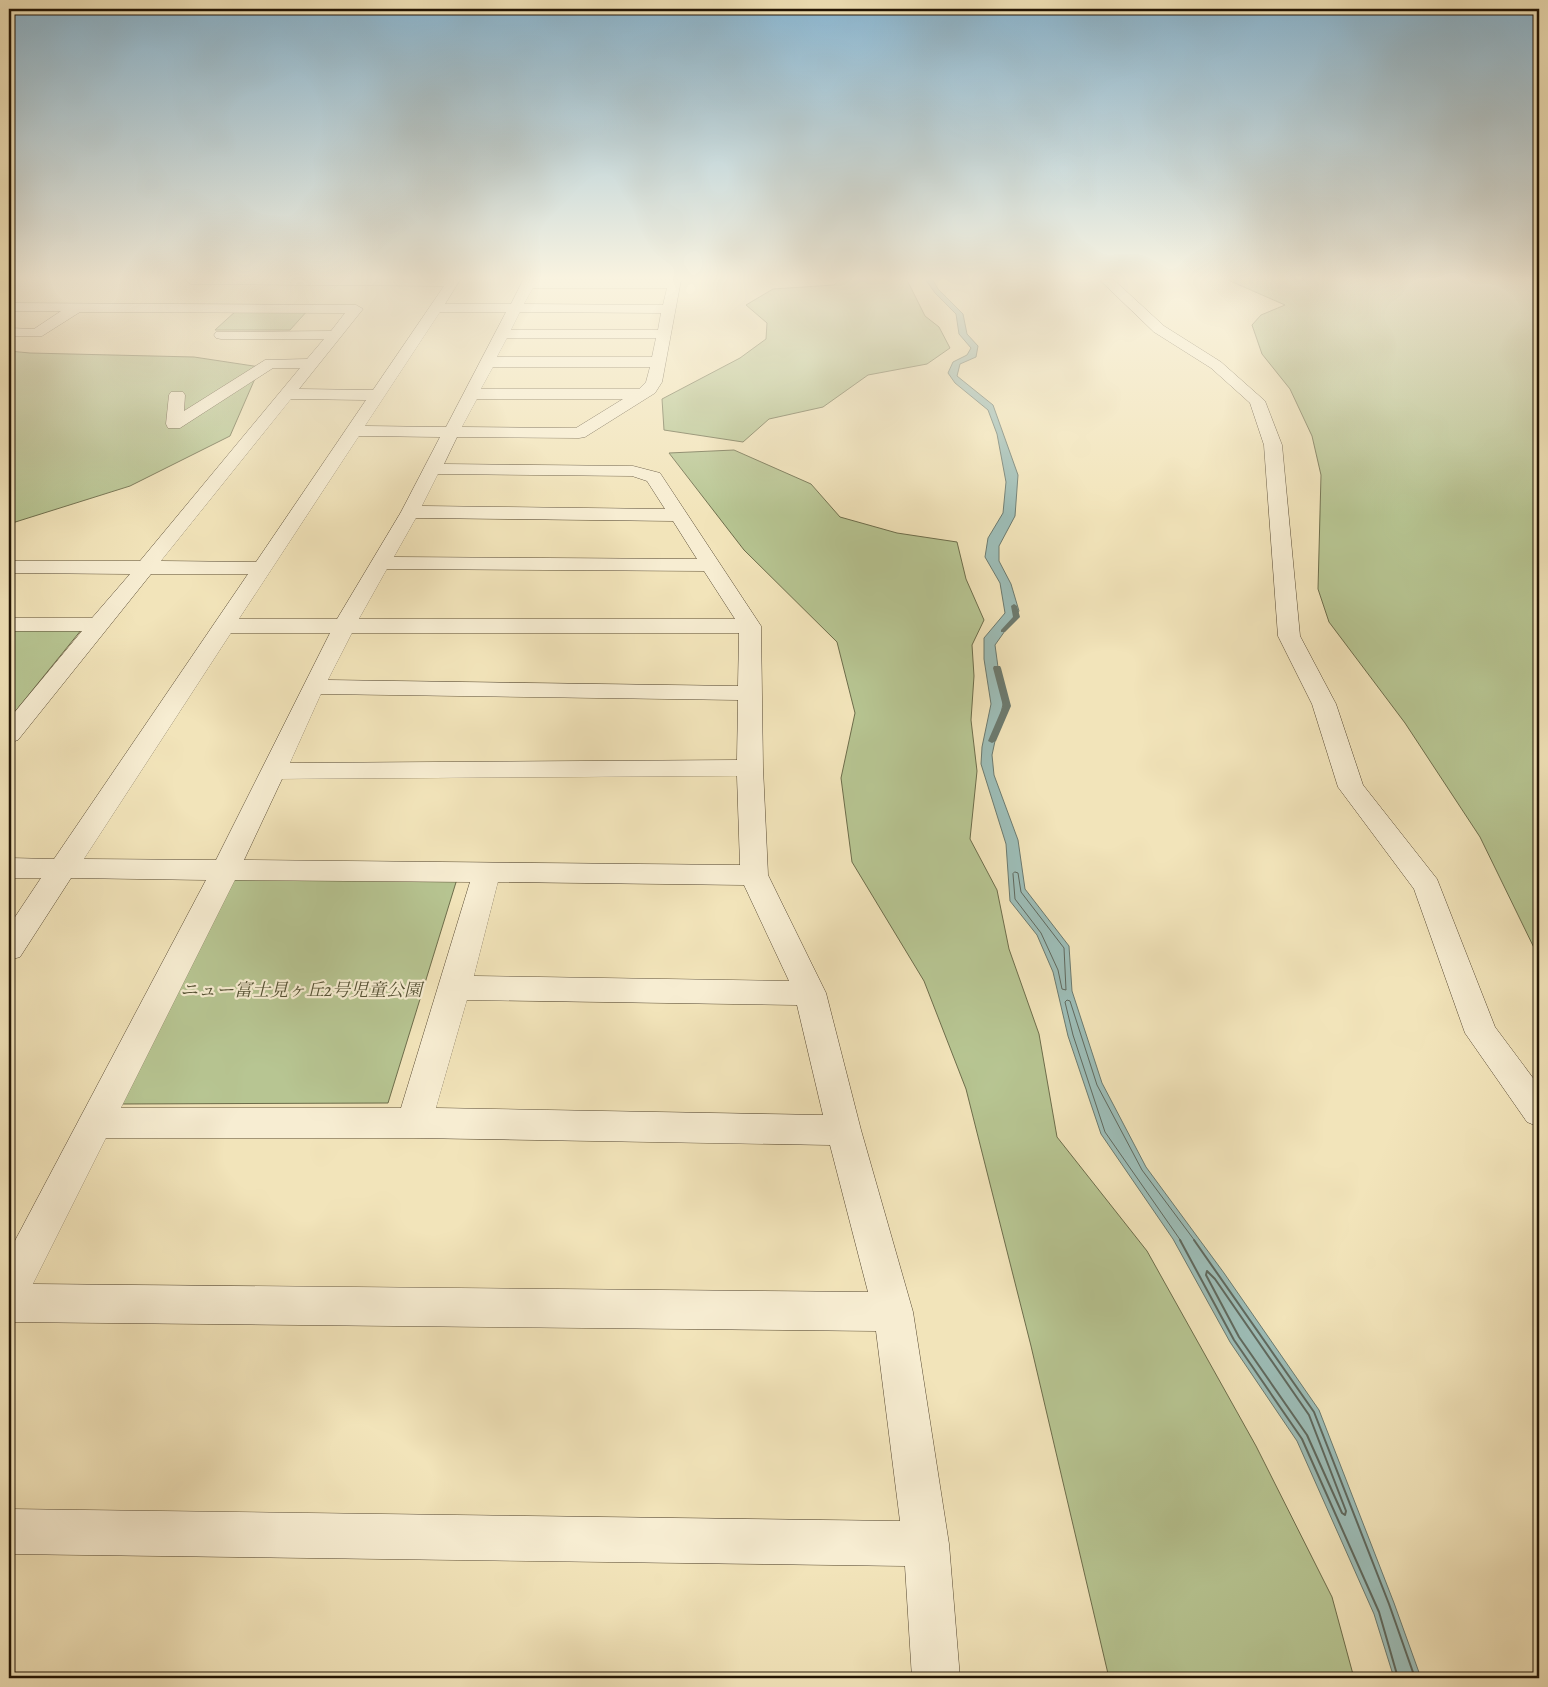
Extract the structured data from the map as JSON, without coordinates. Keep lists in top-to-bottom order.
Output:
{
  "parks": ["ニュー富士見ヶ丘2号児童公園"]
}
